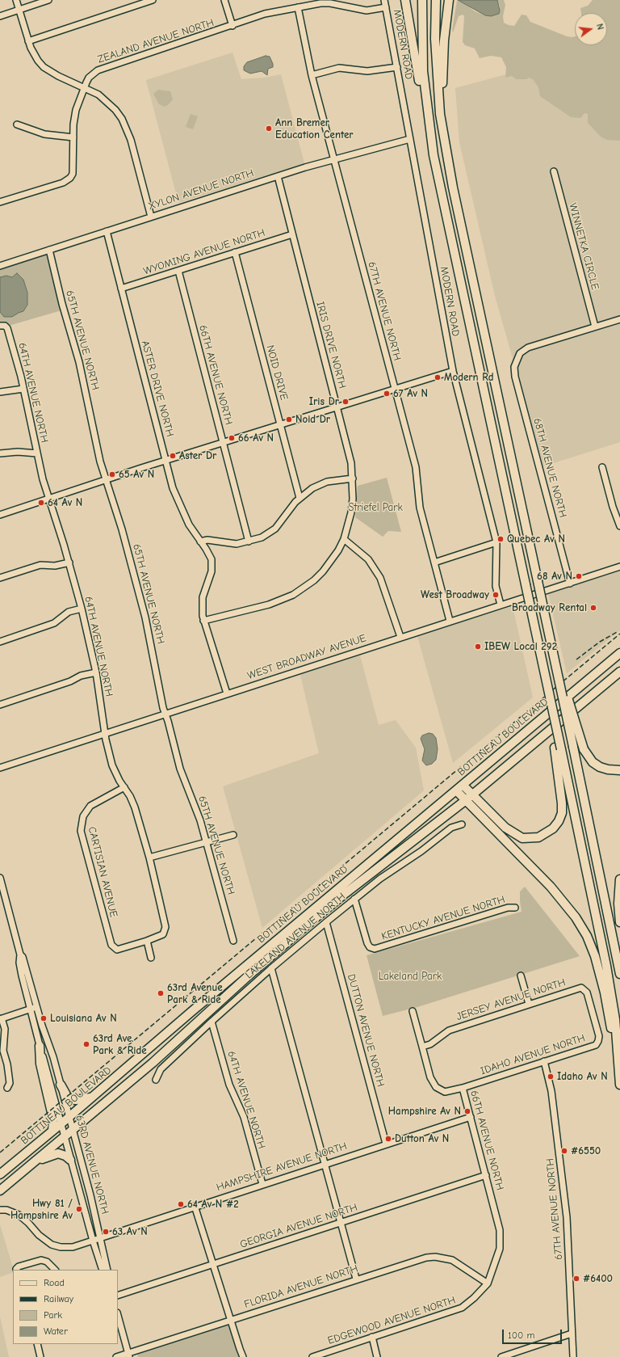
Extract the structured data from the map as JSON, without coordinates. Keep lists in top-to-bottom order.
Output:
{
  "streets": {
    "highway": ["BOTTINEAU BOULEVARD"],
    "street": [
      "ZEALAND AVENUE NORTH",
      "MODERN ROAD",
      "XYLON AVENUE NORTH",
      "WINNETKA CIRCLE",
      "WYOMING AVENUE NORTH",
      "67TH AVENUE NORTH",
      "65TH AVENUE NORTH",
      "IRIS DRIVE NORTH",
      "NOID DRIVE",
      "66TH AVENUE NORTH",
      "ASTER DRIVE NORTH",
      "64TH AVENUE NORTH",
      "68TH AVENUE NORTH",
      "WEST BROADWAY AVENUE",
      "CARTISIAN AVENUE",
      "KENTUCKY AVENUE NORTH",
      "LAKELAND AVENUE NORTH",
      "JERSEY AVENUE NORTH",
      "DUTTON AVENUE NORTH",
      "IDAHO AVENUE NORTH",
      "63RD AVENUE NORTH",
      "HAMPSHIRE AVENUE NORTH",
      "GEORGIA AVENUE NORTH",
      "FLORIDA AVENUE NORTH",
      "EDGEWOOD AVENUE NORTH"
    ]
  },
  "crossings": [
    ["ZEALAND AVENUE NORTH", "MODERN ROAD"],
    ["ZEALAND AVENUE NORTH", "67TH AVENUE NORTH"],
    ["MODERN ROAD", "XYLON AVENUE NORTH"],
    ["MODERN ROAD", "WEST BROADWAY AVENUE"],
    ["XYLON AVENUE NORTH", "67TH AVENUE NORTH"],
    ["XYLON AVENUE NORTH", "65TH AVENUE NORTH"],
    ["XYLON AVENUE NORTH", "IRIS DRIVE NORTH"],
    ["XYLON AVENUE NORTH", "ASTER DRIVE NORTH"],
    ["WINNETKA CIRCLE", "68TH AVENUE NORTH"],
    ["WYOMING AVENUE NORTH", "IRIS DRIVE NORTH"],
    ["WYOMING AVENUE NORTH", "NOID DRIVE"],
    ["WYOMING AVENUE NORTH", "66TH AVENUE NORTH"],
    ["WYOMING AVENUE NORTH", "ASTER DRIVE NORTH"],
    ["67TH AVENUE NORTH", "WEST BROADWAY AVENUE"],
    ["67TH AVENUE NORTH", "IDAHO AVENUE NORTH"],
    ["65TH AVENUE NORTH", "WEST BROADWAY AVENUE"],
    ["IRIS DRIVE NORTH", "ASTER DRIVE NORTH"],
    ["66TH AVENUE NORTH", "JERSEY AVENUE NORTH"],
    ["66TH AVENUE NORTH", "IDAHO AVENUE NORTH"],
    ["66TH AVENUE NORTH", "HAMPSHIRE AVENUE NORTH"],
    ["66TH AVENUE NORTH", "GEORGIA AVENUE NORTH"],
    ["66TH AVENUE NORTH", "FLORIDA AVENUE NORTH"],
    ["66TH AVENUE NORTH", "EDGEWOOD AVENUE NORTH"],
    ["ASTER DRIVE NORTH", "WEST BROADWAY AVENUE"],
    ["64TH AVENUE NORTH", "WEST BROADWAY AVENUE"],
    ["64TH AVENUE NORTH", "CARTISIAN AVENUE"],
    ["64TH AVENUE NORTH", "LAKELAND AVENUE NORTH"],
    ["64TH AVENUE NORTH", "HAMPSHIRE AVENUE NORTH"],
    ["68TH AVENUE NORTH", "WEST BROADWAY AVENUE"],
    ["BOTTINEAU BOULEVARD", "63RD AVENUE NORTH"],
    ["KENTUCKY AVENUE NORTH", "LAKELAND AVENUE NORTH"],
    ["LAKELAND AVENUE NORTH", "DUTTON AVENUE NORTH"],
    ["JERSEY AVENUE NORTH", "IDAHO AVENUE NORTH"],
    ["DUTTON AVENUE NORTH", "HAMPSHIRE AVENUE NORTH"],
    ["63RD AVENUE NORTH", "HAMPSHIRE AVENUE NORTH"],
    ["FLORIDA AVENUE NORTH", "EDGEWOOD AVENUE NORTH"]
  ],
  "parks": ["Striefel Park", "Lakeland Park"],
  "places": [
    "Ann Bremer Education Center",
    "Modern Rd",
    "67 Av N",
    "Iris Dr",
    "Noid Dr",
    "66 Av N",
    "Aster Dr",
    "65 Av N",
    "64 Av N",
    "Quebec Av N",
    "68 Av N",
    "West Broadway",
    "Broadway Rental",
    "IBEW Local 292",
    "63rd Avenue Park & Ride",
    "Louisiana Av N",
    "63rd Ave. Park & Ride",
    "Idaho Av N",
    "Hampshire Av N",
    "Dutton Av N",
    "#6550",
    "64 Av N #2",
    "Hwy 81 / Hampshire Av",
    "63 Av N",
    "#6400"
  ],
  "legend": [
    "Road",
    "Railway",
    "Park",
    "Water"
  ],
  "scale_bar": "100 m",
  "north": "right"
}
